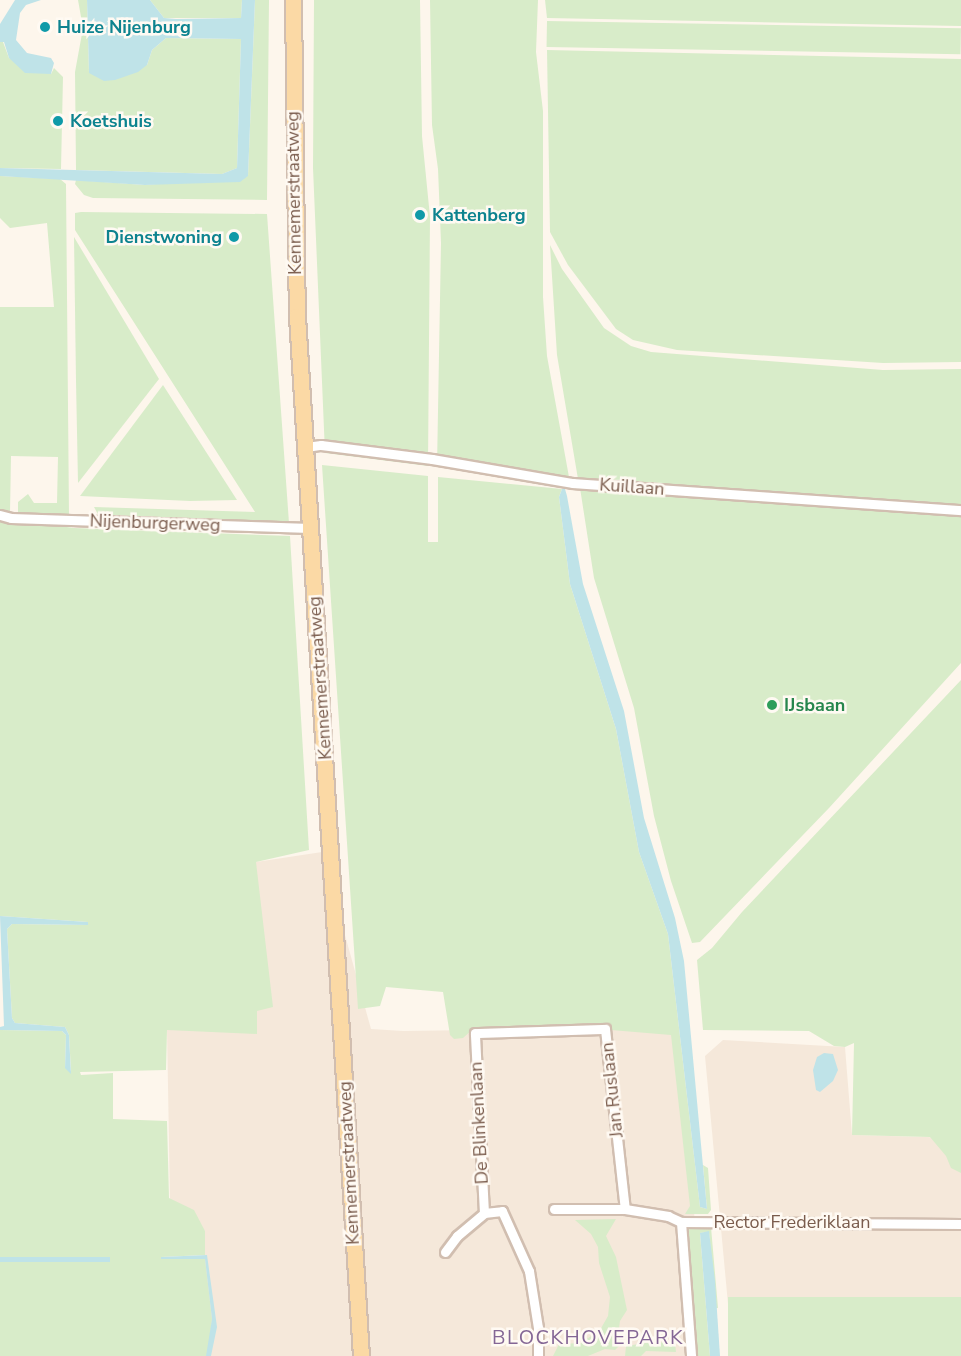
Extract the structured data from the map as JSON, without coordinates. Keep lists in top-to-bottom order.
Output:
{
  "streets": {
    "main road": ["Kennemerstraatweg"],
    "street": [
      "Kuillaan",
      "Nijenburgerweg",
      "Jan Ruslaan",
      "De Blinkenlaan",
      "Rector Frederiklaan"
    ]
  },
  "crossings": [
    ["Kennemerstraatweg", "Kuillaan"],
    ["Kennemerstraatweg", "Nijenburgerweg"],
    ["Jan Ruslaan", "De Blinkenlaan"],
    ["Jan Ruslaan", "Rector Frederiklaan"]
  ],
  "districts": ["BLOCKHOVEPARK"],
  "places": [
    "Huize Nijenburg",
    "Koetshuis",
    "Kattenberg",
    "Dienstwoning",
    "IJsbaan"
  ]
}
